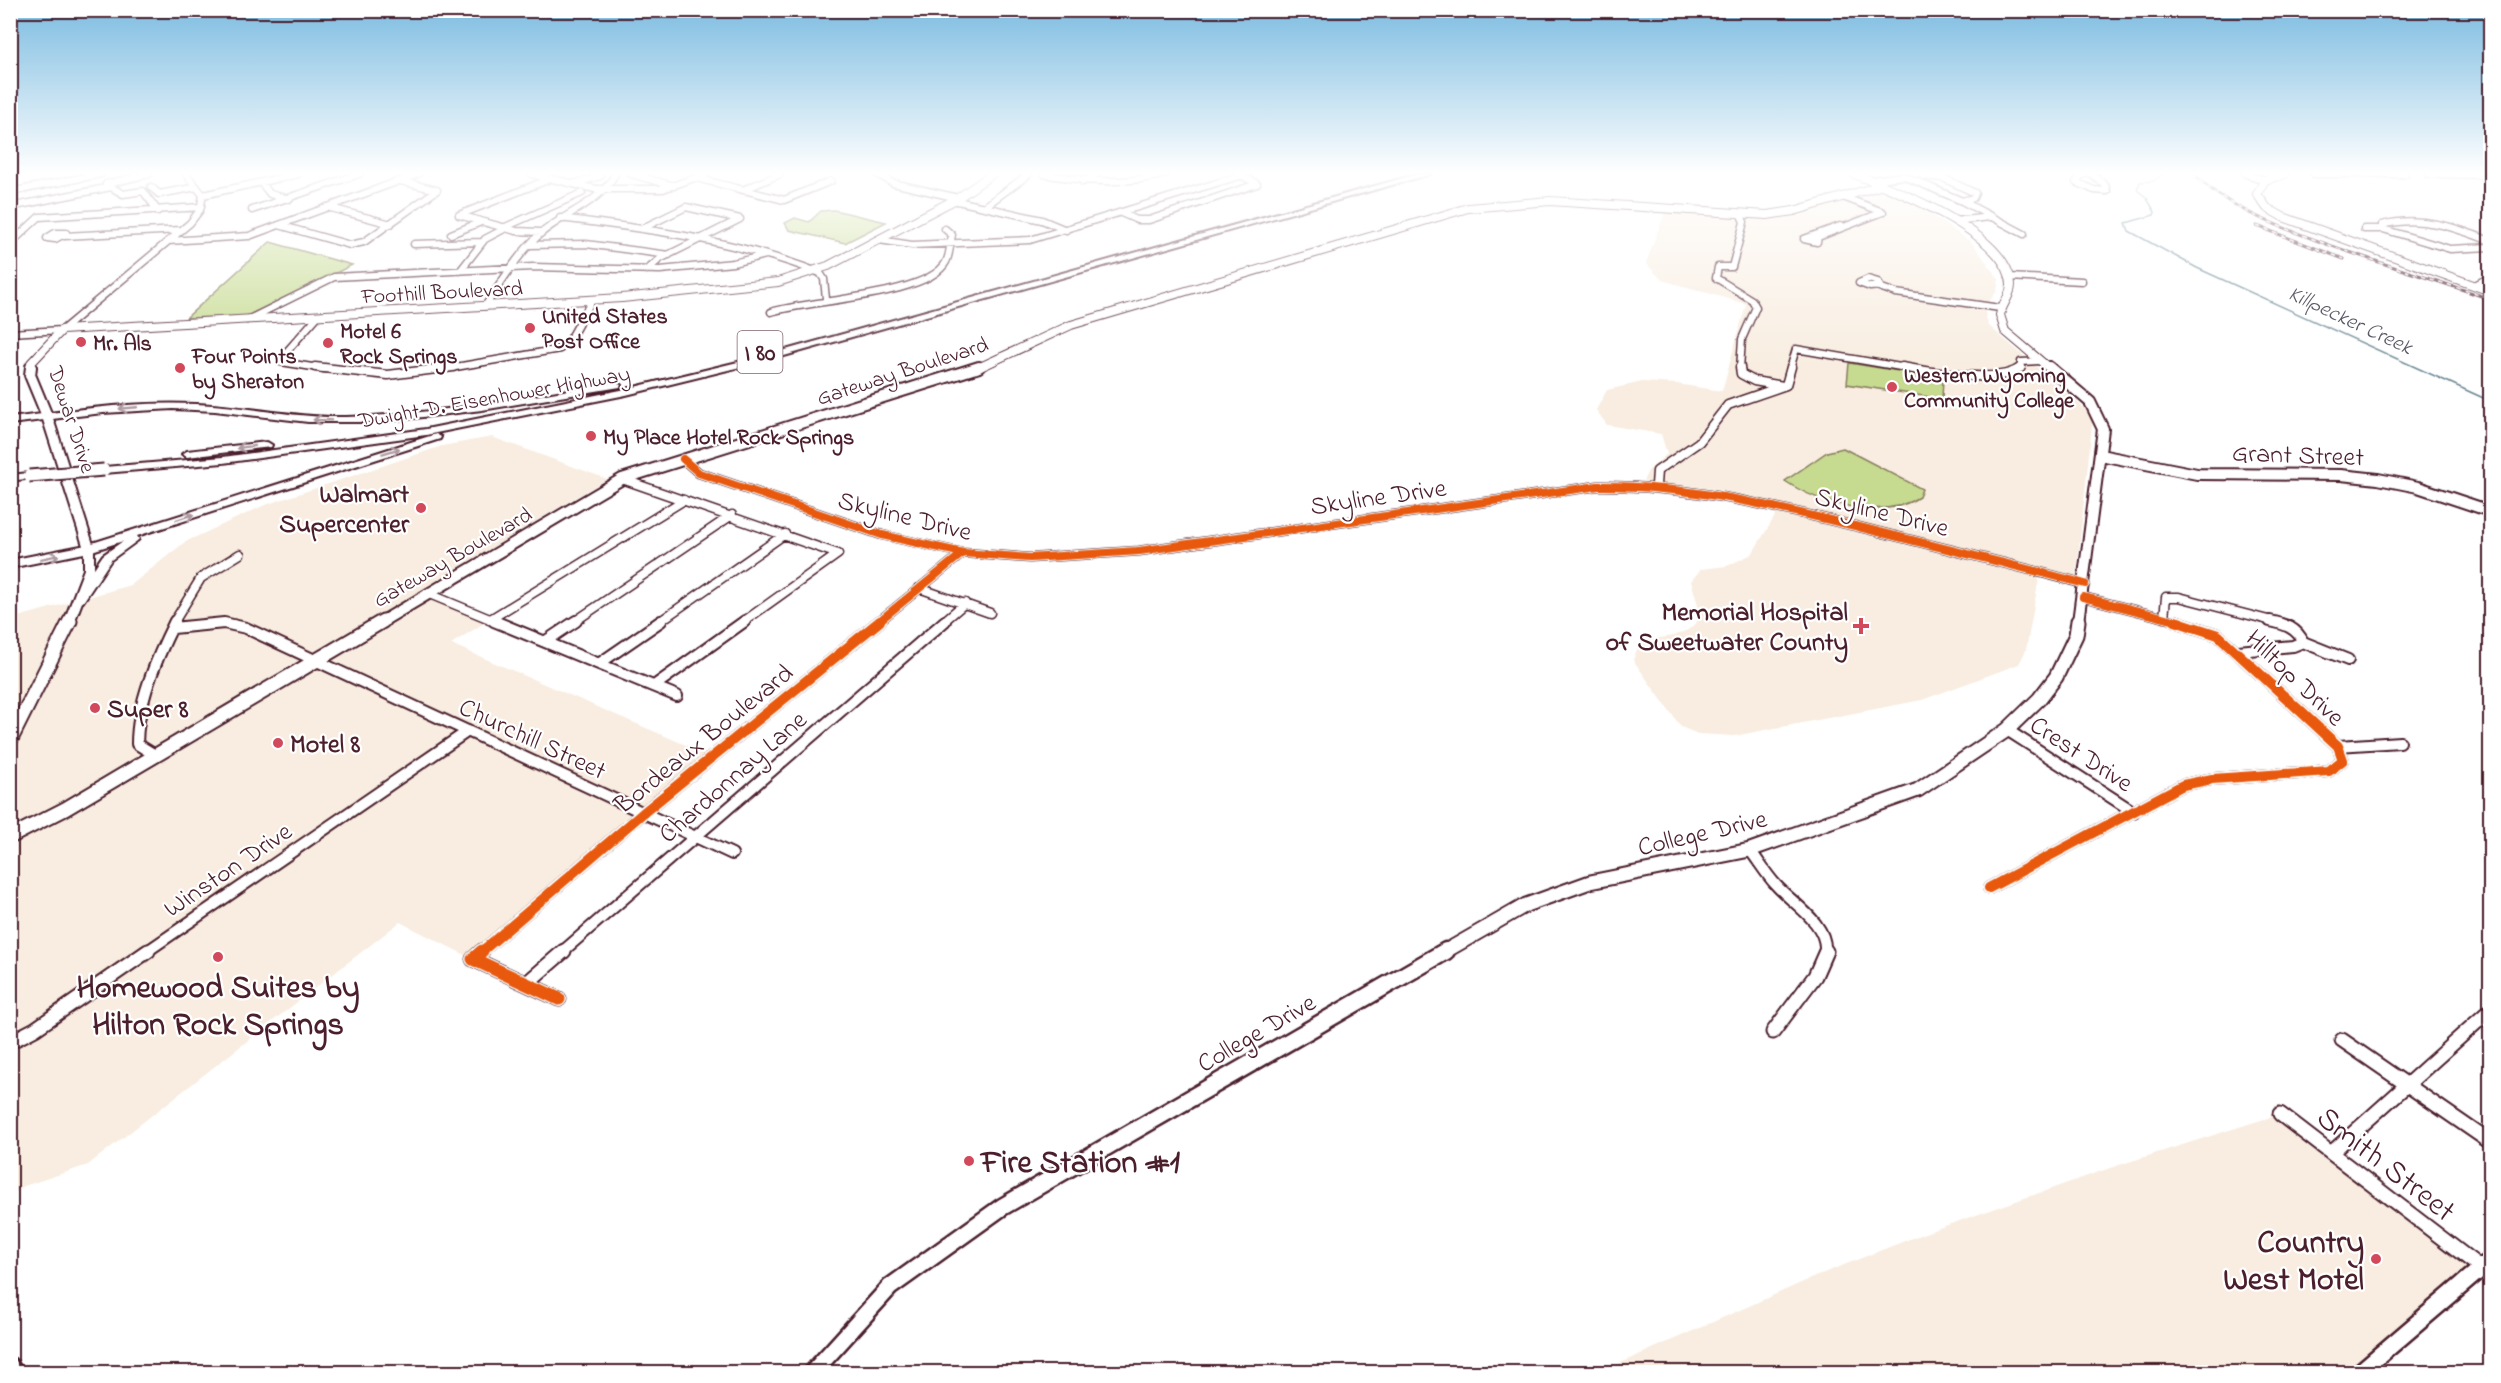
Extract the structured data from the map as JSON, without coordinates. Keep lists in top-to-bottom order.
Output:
{
  "streets": {
    "highway": ["I 80", "Dwight D. Eisenhower Highway"],
    "main road": [
      "Foothill Boulevard",
      "Gateway Boulevard",
      "Dewar Drive",
      "Grant Street",
      "College Drive"
    ],
    "street": [
      "Skyline Drive",
      "Hilltop Drive",
      "Churchill Street",
      "Bordeaux Boulevard",
      "Crest Drive",
      "Chardonnay Lane",
      "Winston Drive",
      "Smith Street"
    ]
  },
  "crossings": [
    ["Foothill Boulevard", "Dewar Drive"],
    ["Gateway Boulevard", "Skyline Drive"],
    ["Gateway Boulevard", "Churchill Street"],
    ["Grant Street", "College Drive"],
    ["Skyline Drive", "Hilltop Drive"],
    ["Skyline Drive", "Bordeaux Boulevard"],
    ["Skyline Drive", "College Drive"],
    ["Hilltop Drive", "Crest Drive"],
    ["Hilltop Drive", "College Drive"],
    ["Churchill Street", "Bordeaux Boulevard"],
    ["Churchill Street", "Chardonnay Lane"],
    ["Churchill Street", "Winston Drive"],
    ["Bordeaux Boulevard", "Chardonnay Lane"],
    ["Crest Drive", "College Drive"]
  ],
  "water": ["Killpecker Creek"],
  "places": {
    "other": [
      "United States Post Office",
      "Mr. Als",
      "Motel 6 Rock Springs",
      "Four Points by Sheraton",
      "Western Wyoming Community College",
      "My Place Hotel Rock Springs",
      "Walmart Supercenter",
      "Super 8",
      "Motel 8",
      "Homewood Suites by Hilton Rock Springs",
      "Fire Station #1",
      "Country West Motel"
    ],
    "health": ["Memorial Hospital of Sweetwater County"]
  }
}
